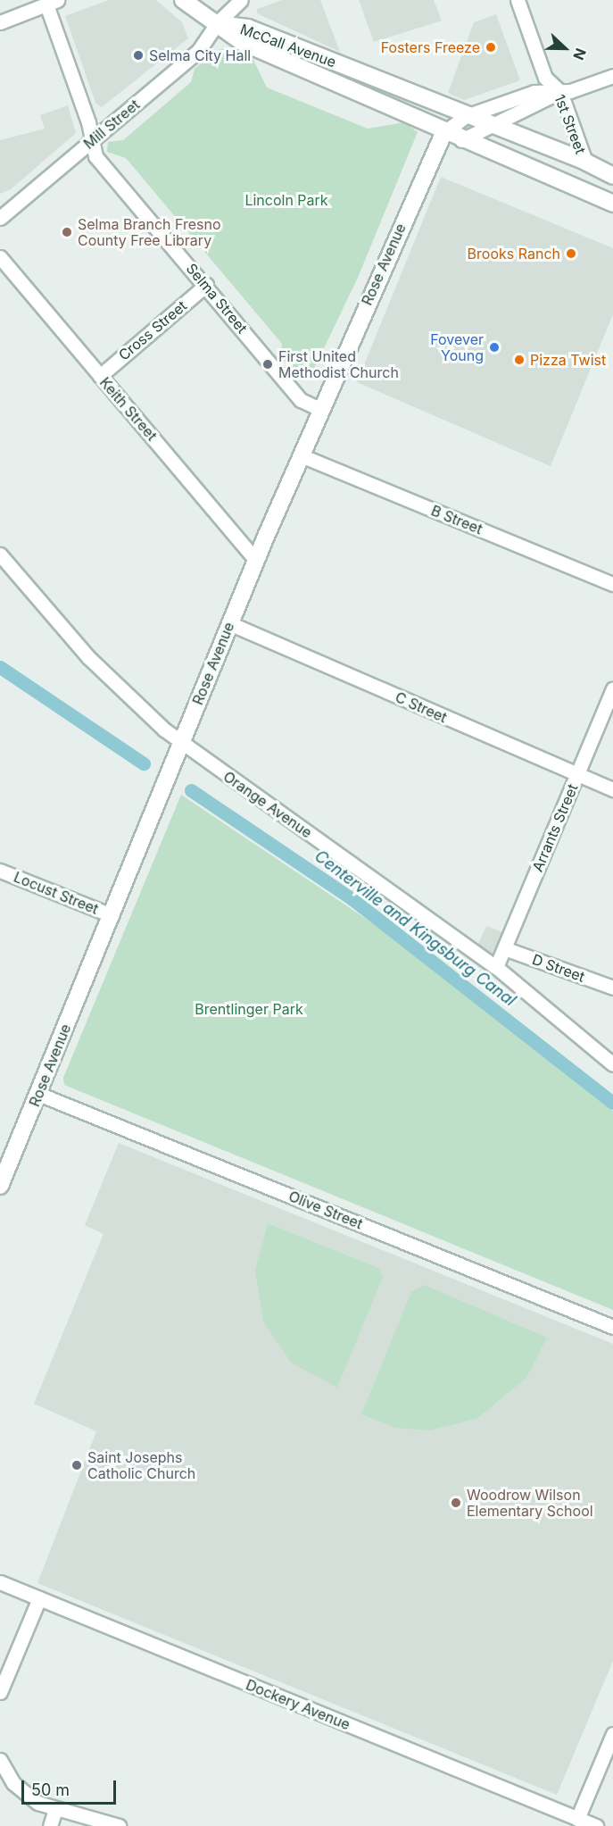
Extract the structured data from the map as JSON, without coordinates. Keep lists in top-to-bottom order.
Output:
{
  "streets": {
    "street": [
      "McCall Avenue",
      "Mill Street",
      "1st Street",
      "Rose Avenue",
      "Selma Street",
      "Cross Street",
      "Keith Street",
      "B Street",
      "C Street",
      "Orange Avenue",
      "Arrants Street",
      "Locust Street",
      "D Street",
      "Olive Street",
      "Dockery Avenue"
    ]
  },
  "crossings": [
    ["McCall Avenue", "Mill Street"],
    ["McCall Avenue", "1st Street"],
    ["McCall Avenue", "Rose Avenue"],
    ["Mill Street", "Selma Street"],
    ["Rose Avenue", "Selma Street"],
    ["Rose Avenue", "Keith Street"],
    ["Rose Avenue", "B Street"],
    ["Rose Avenue", "C Street"],
    ["Rose Avenue", "Orange Avenue"],
    ["Rose Avenue", "Locust Street"],
    ["Rose Avenue", "Olive Street"],
    ["Selma Street", "Cross Street"],
    ["Cross Street", "Keith Street"],
    ["C Street", "Arrants Street"],
    ["Orange Avenue", "Arrants Street"],
    ["Arrants Street", "D Street"]
  ],
  "water": ["Centerville and Kingsburg Canal"],
  "parks": ["Lincoln Park", "Brentlinger Park"],
  "places": [
    "Fosters Freeze",
    "Selma City Hall",
    "Selma Branch Fresno County Free Library",
    "Brooks Ranch",
    "Fovever Young",
    "Pizza Twist",
    "First United Methodist Church",
    "Saint Josephs Catholic Church",
    "Woodrow Wilson Elementary School"
  ],
  "scale_bar": "50 m",
  "north": "right"
}
